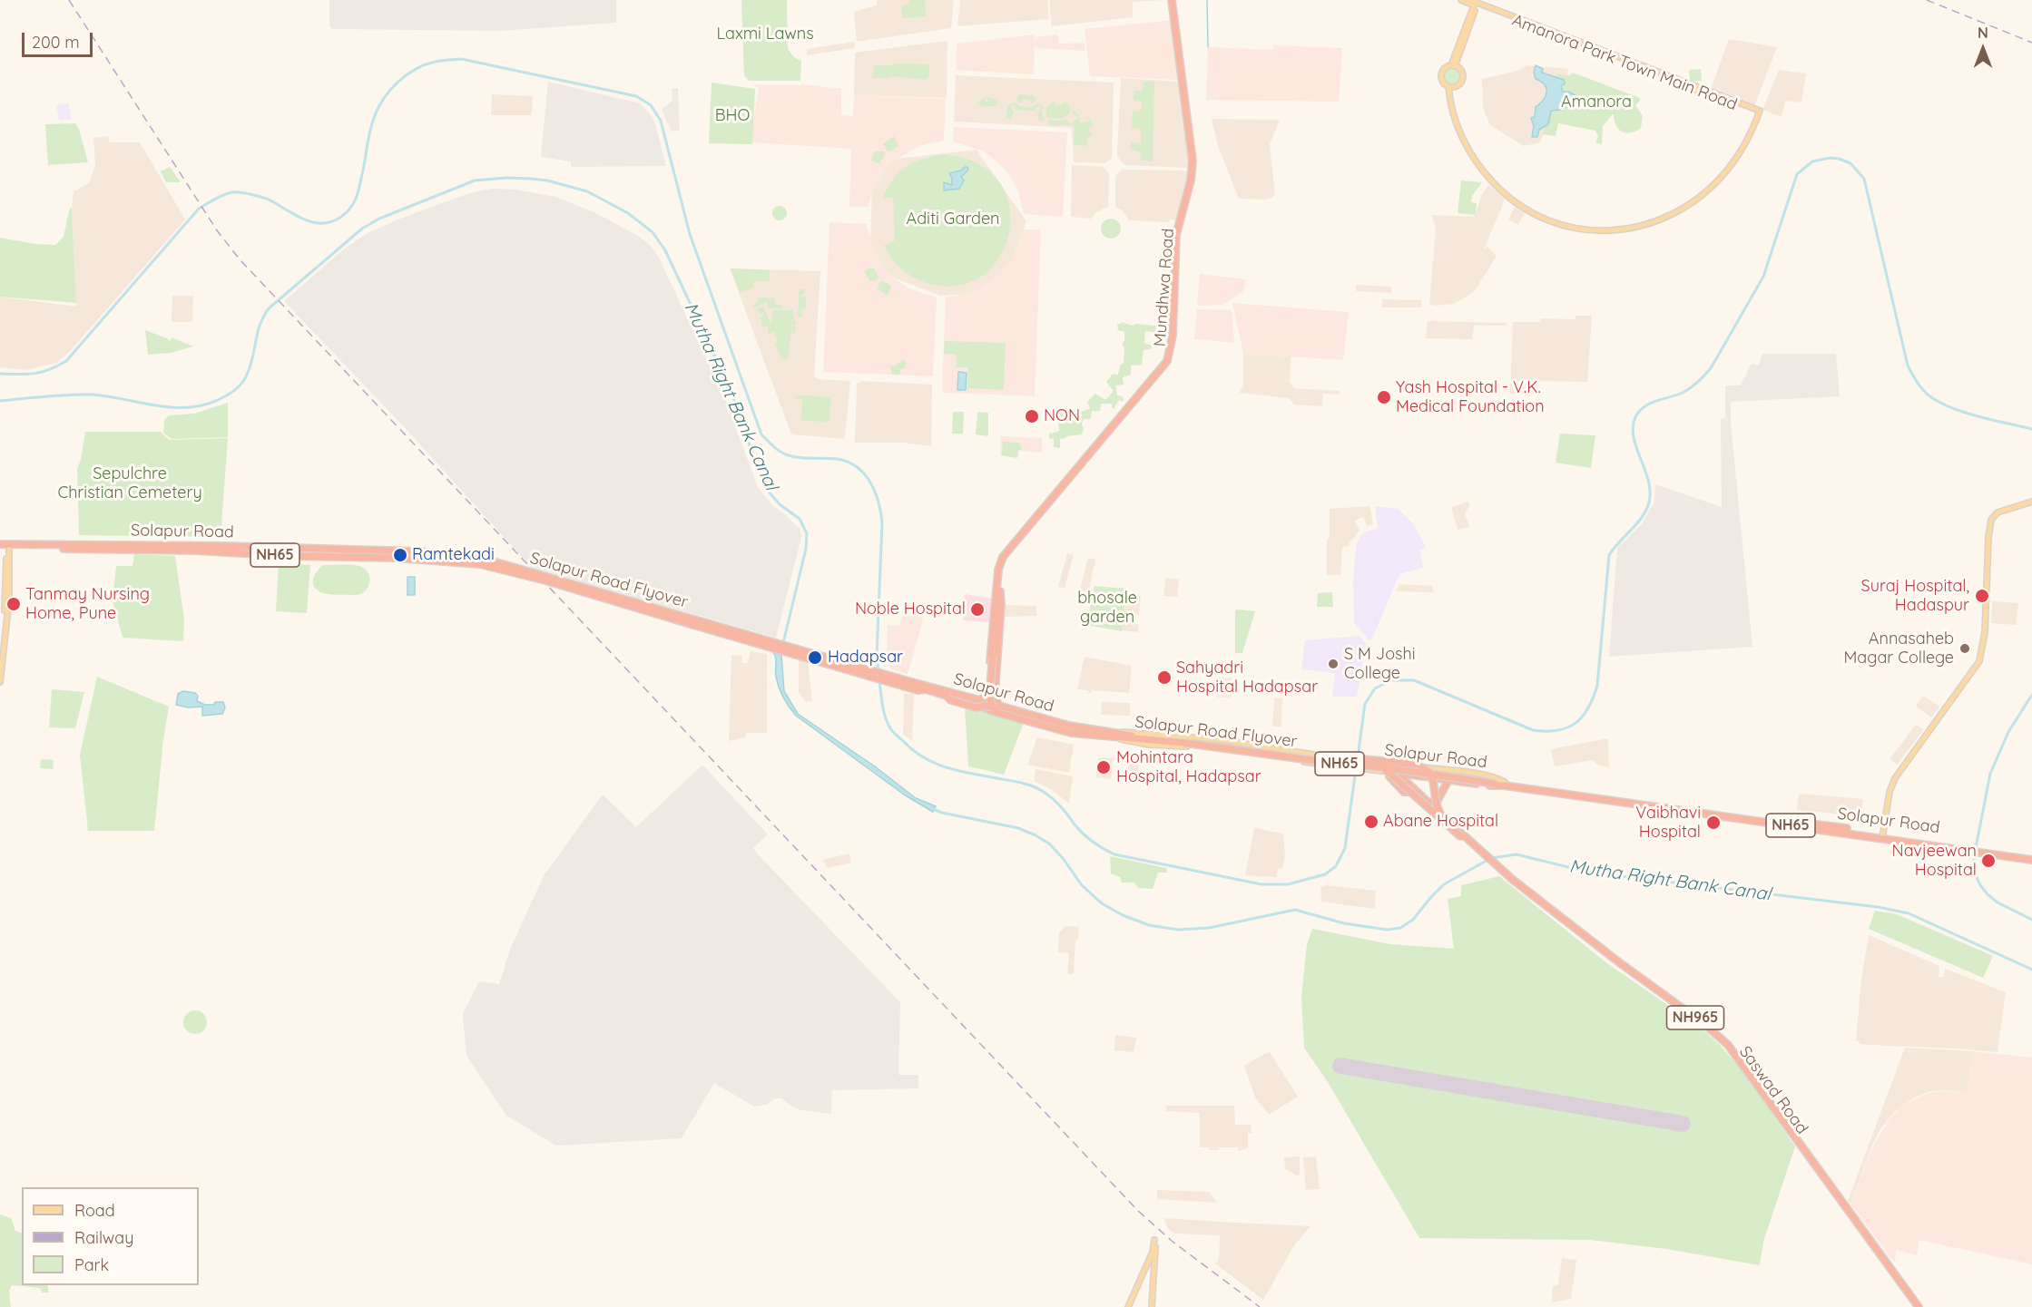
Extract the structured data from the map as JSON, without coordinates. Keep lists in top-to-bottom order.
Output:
{
  "streets": {
    "highway": [
      "Mundhwa Road",
      "Solapur Road",
      "NH65",
      "Solapur Road Flyover",
      "NH965",
      "Saswad Road"
    ],
    "main road": ["Amanora Park Town Main Road"]
  },
  "crossings": [
    ["Solapur Road", "NH65"],
    ["Solapur Road", "Solapur Road Flyover"],
    ["Solapur Road", "NH965"],
    ["NH65", "Solapur Road Flyover"],
    ["Solapur Road Flyover", "NH965"],
    ["NH965", "Saswad Road"]
  ],
  "water": ["Mutha Right Bank Canal"],
  "parks": [
    "Laxmi Lawns",
    "Amanora",
    "BHO",
    "Aditi Garden",
    "Sepulchre Christian Cemetery",
    "bhosale garden"
  ],
  "places": [
    "Yash Hospital - V.K. Medical Foundation",
    "NON",
    "Ramtekadi",
    "Suraj Hospital, Hadaspur",
    "Tanmay Nursing Home, Pune",
    "Noble Hospital",
    "Annasaheb Magar College",
    "Hadapsar",
    "S M Joshi College",
    "Sahyadri Hospital Hadapsar",
    "Mohintara Hospital, Hadapsar",
    "Abane Hospital",
    "Vaibhavi Hospital",
    "Navjeewan Hospital"
  ],
  "legend": ["Road", "Railway", "Park"],
  "scale_bar": "200 m",
  "north": "top"
}
